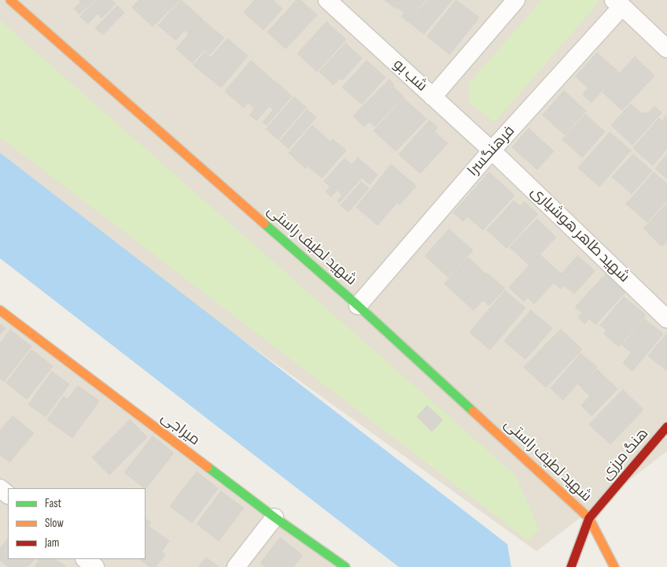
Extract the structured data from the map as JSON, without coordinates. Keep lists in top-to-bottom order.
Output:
{
  "streets": {
    "main road": ["شهید لطیف راستی", "میراجی", "هنگ مرزی"],
    "street": ["شب بو", "فرهنگسرا", "شهید طاهر هوشیاری"]
  },
  "crossings": [
    ["شب بو", "فرهنگسرا"],
    ["شب بو", "شهید طاهر هوشیاری"],
    ["فرهنگسرا", "شهید طاهر هوشیاری"],
    ["فرهنگسرا", "شهید لطیف راستی"],
    ["شهید لطیف راستی", "هنگ مرزی"]
  ],
  "legend": ["Fast", "Slow", "Jam"]
}
